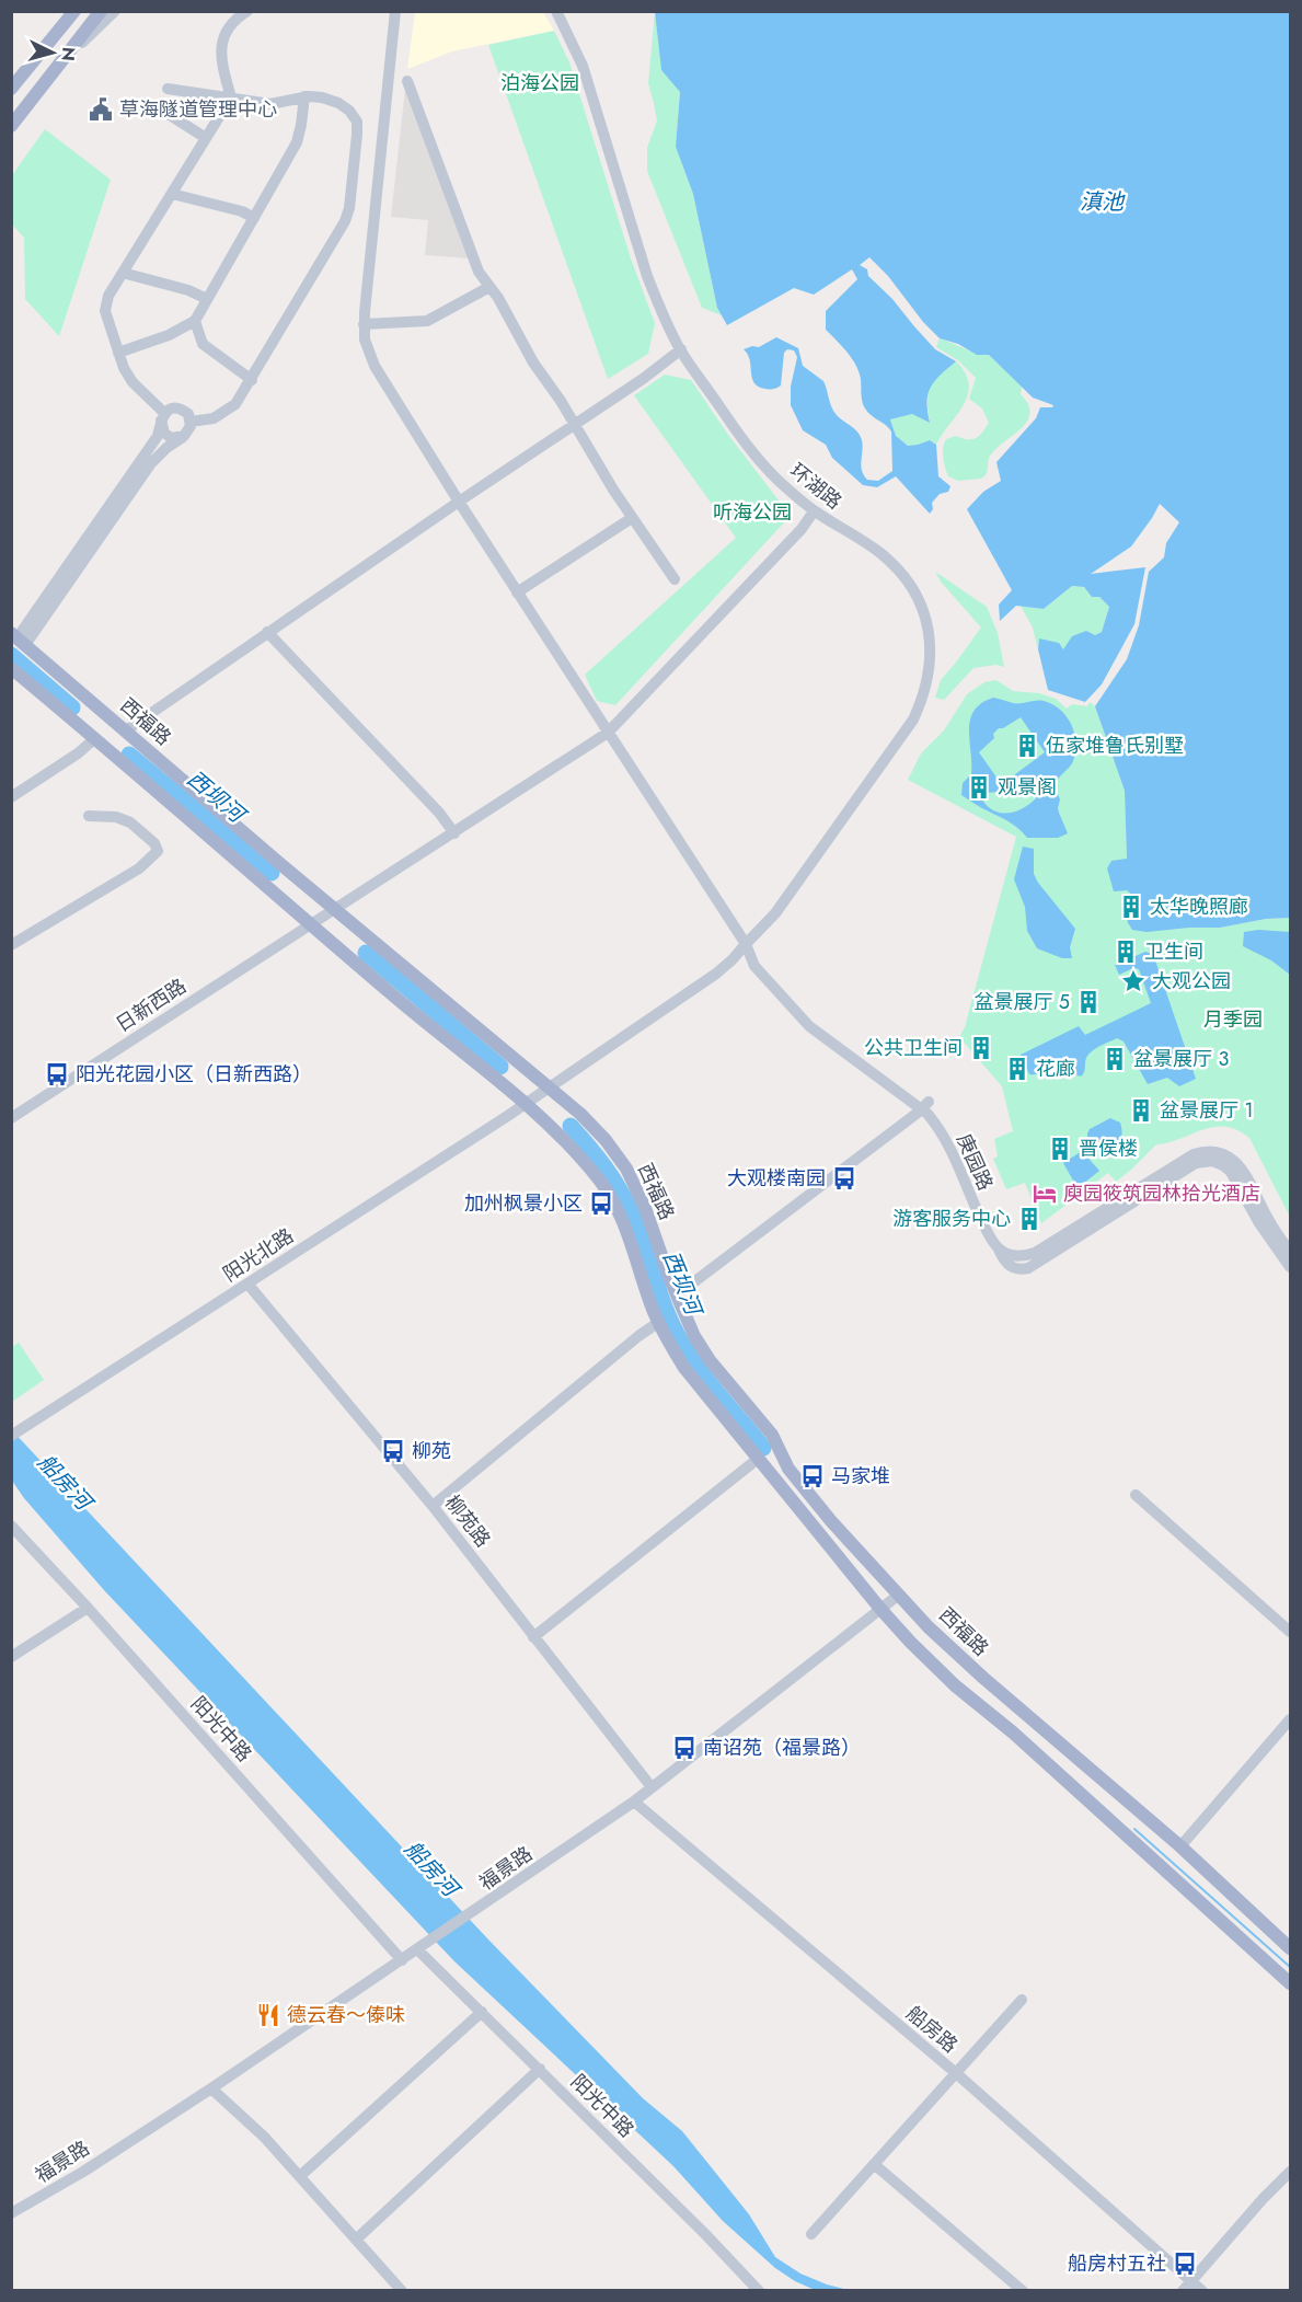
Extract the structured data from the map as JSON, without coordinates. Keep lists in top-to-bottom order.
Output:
{
  "streets": {
    "main road": ["西福路"],
    "street": [
      "环湖路",
      "日新西路",
      "庚园路",
      "阳光北路",
      "柳苑路",
      "阳光中路",
      "福景路",
      "船房路"
    ]
  },
  "crossings": [
    ["环湖路", "西福路"],
    ["环湖路", "日新西路"],
    ["环湖路", "庚园路"],
    ["环湖路", "阳光北路"],
    ["西福路", "日新西路"],
    ["西福路", "阳光北路"],
    ["西福路", "福景路"],
    ["日新西路", "庚园路"],
    ["阳光北路", "柳苑路"],
    ["柳苑路", "福景路"],
    ["阳光中路", "福景路"],
    ["福景路", "船房路"]
  ],
  "water": ["滇池", "西坝河", "船房河"],
  "parks": ["泊海公园", "听海公园", "月季园"],
  "places": {
    "public building": ["草海隧道管理中心"],
    "building": [
      "伍家堆鲁氏别墅",
      "观景阁",
      "太华晚照廊",
      "卫生间",
      "盆景展厅 5",
      "公共卫生间",
      "盆景展厅 3",
      "花廊",
      "盆景展厅 1",
      "晋侯楼",
      "游客服务中心"
    ],
    "place": ["大观公园"],
    "bus stop": [
      "阳光花园小区（日新西路）",
      "大观楼南园",
      "加州枫景小区",
      "柳苑",
      "马家堆",
      "南诏苑（福景路）",
      "船房村五社"
    ],
    "hotel": ["庾园筱筑园林拾光酒店"],
    "restaurant": ["德云春～傣味"]
  },
  "north": "right"
}
